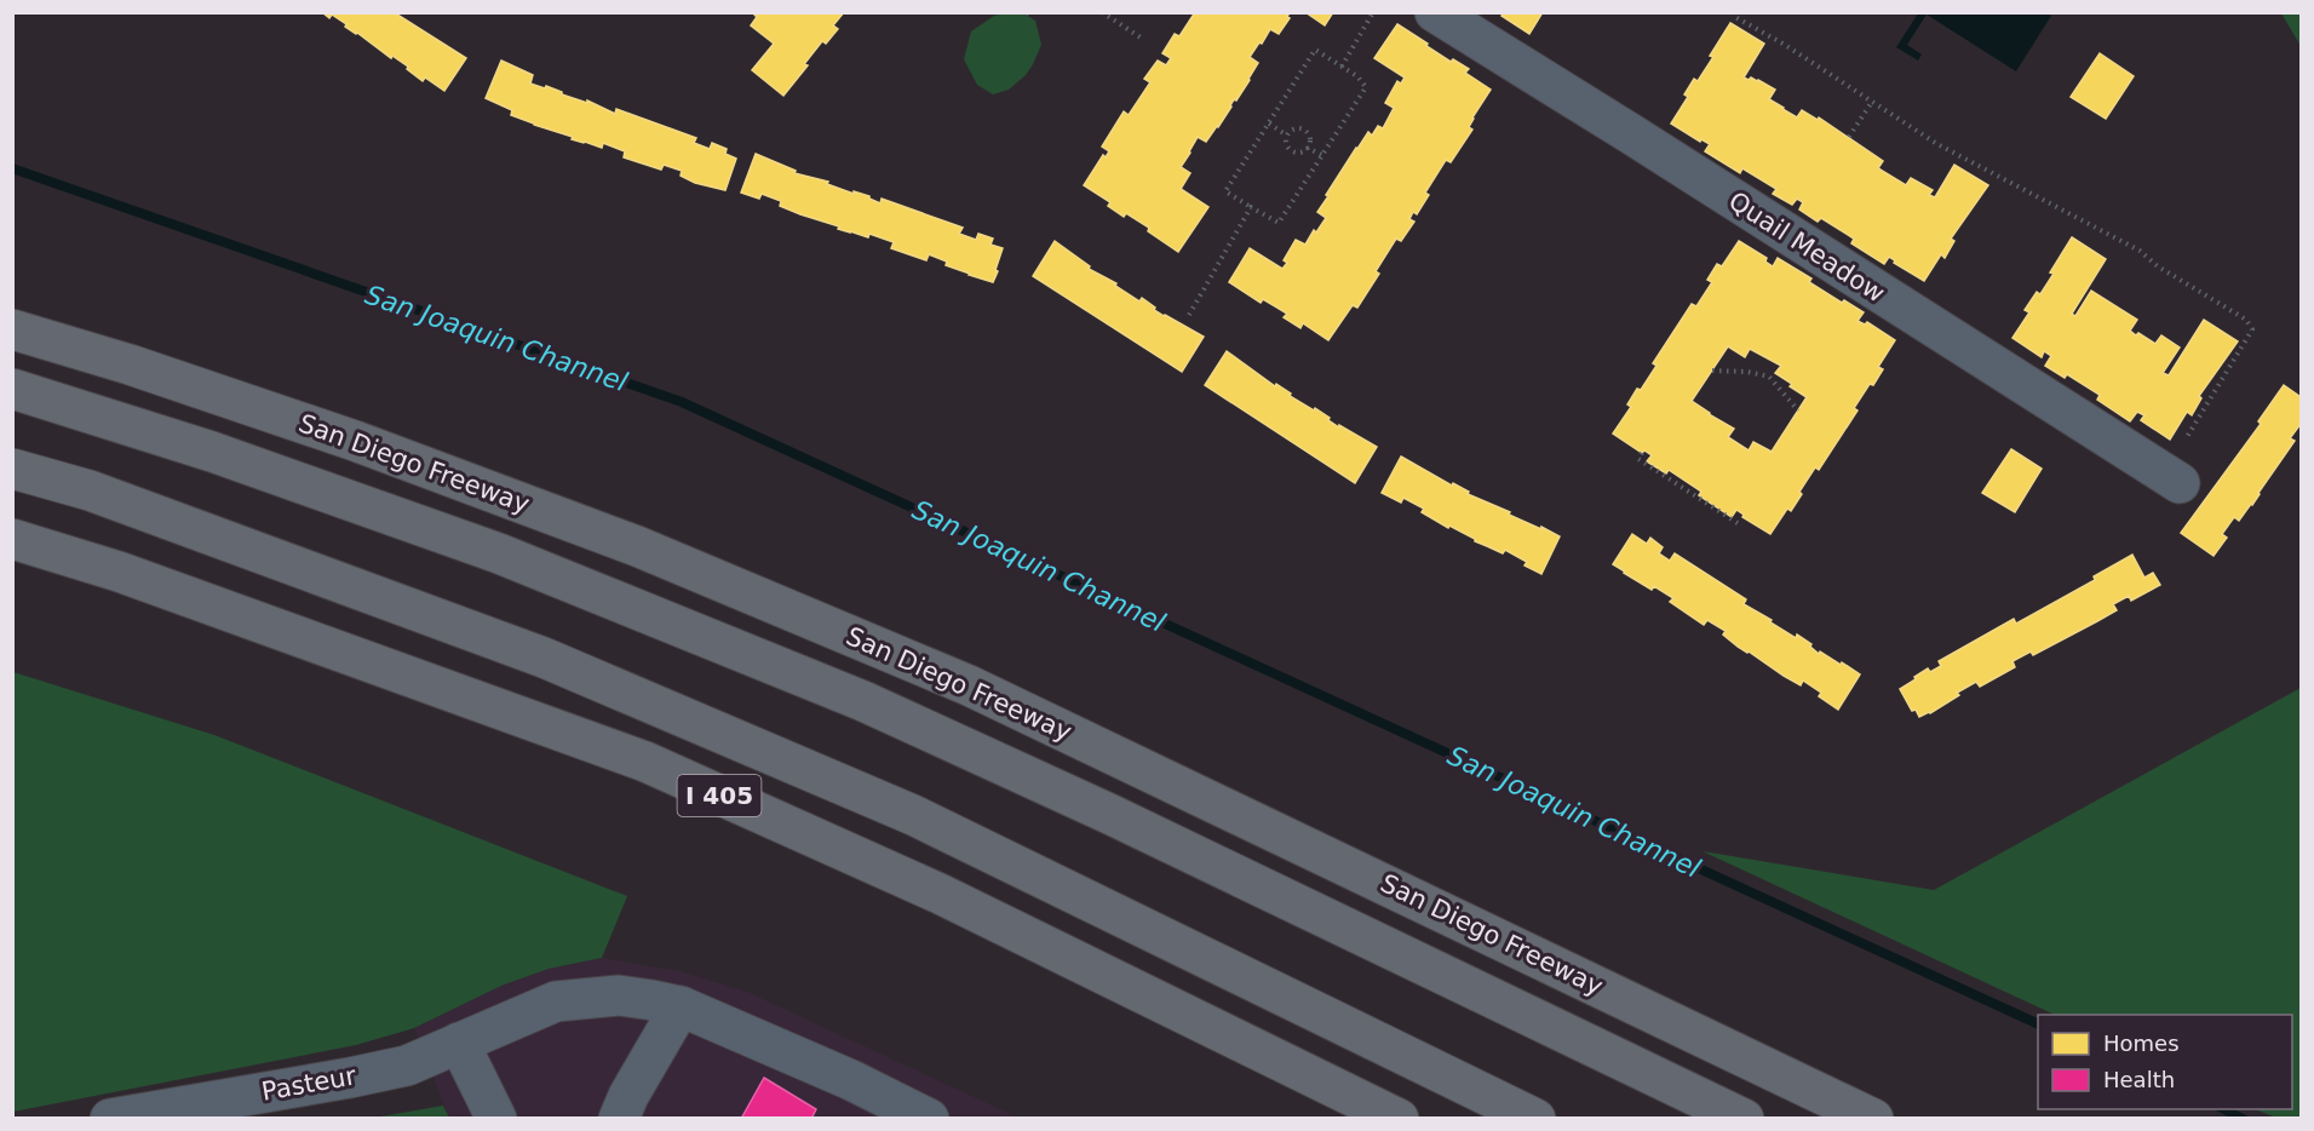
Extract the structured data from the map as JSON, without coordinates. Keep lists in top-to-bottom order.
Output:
{
  "streets": {
    "highway": ["San Diego Freeway", "I 405"],
    "street": ["Quail Meadow", "Pasteur"]
  },
  "water": ["San Joaquin Channel"],
  "legend": ["Homes", "Health"]
}
